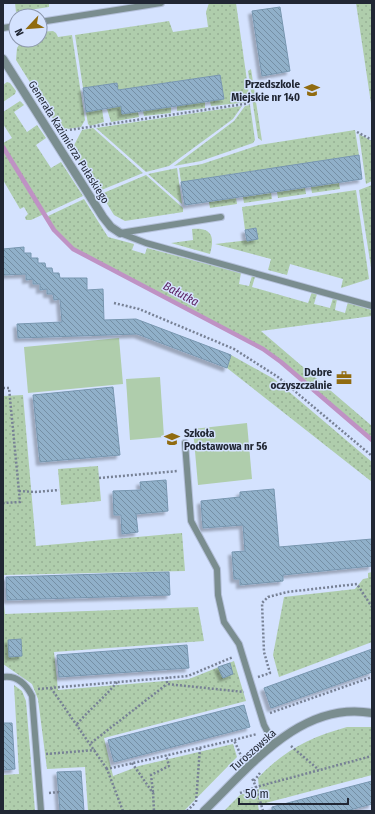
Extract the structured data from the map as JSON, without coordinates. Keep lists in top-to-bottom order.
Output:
{
  "streets": {
    "street": ["Generała Kazimierza Pułaskiego", "Turoszowska"]
  },
  "water": ["Bałutka"],
  "places": {
    "school or university": ["Przedszkole Miejskie nr 140", "Szkoła Podstawowa nr 56"],
    "office": ["Dobre oczyszczalnie"]
  },
  "scale_bar": "50 m",
  "north": "bottom left"
}
